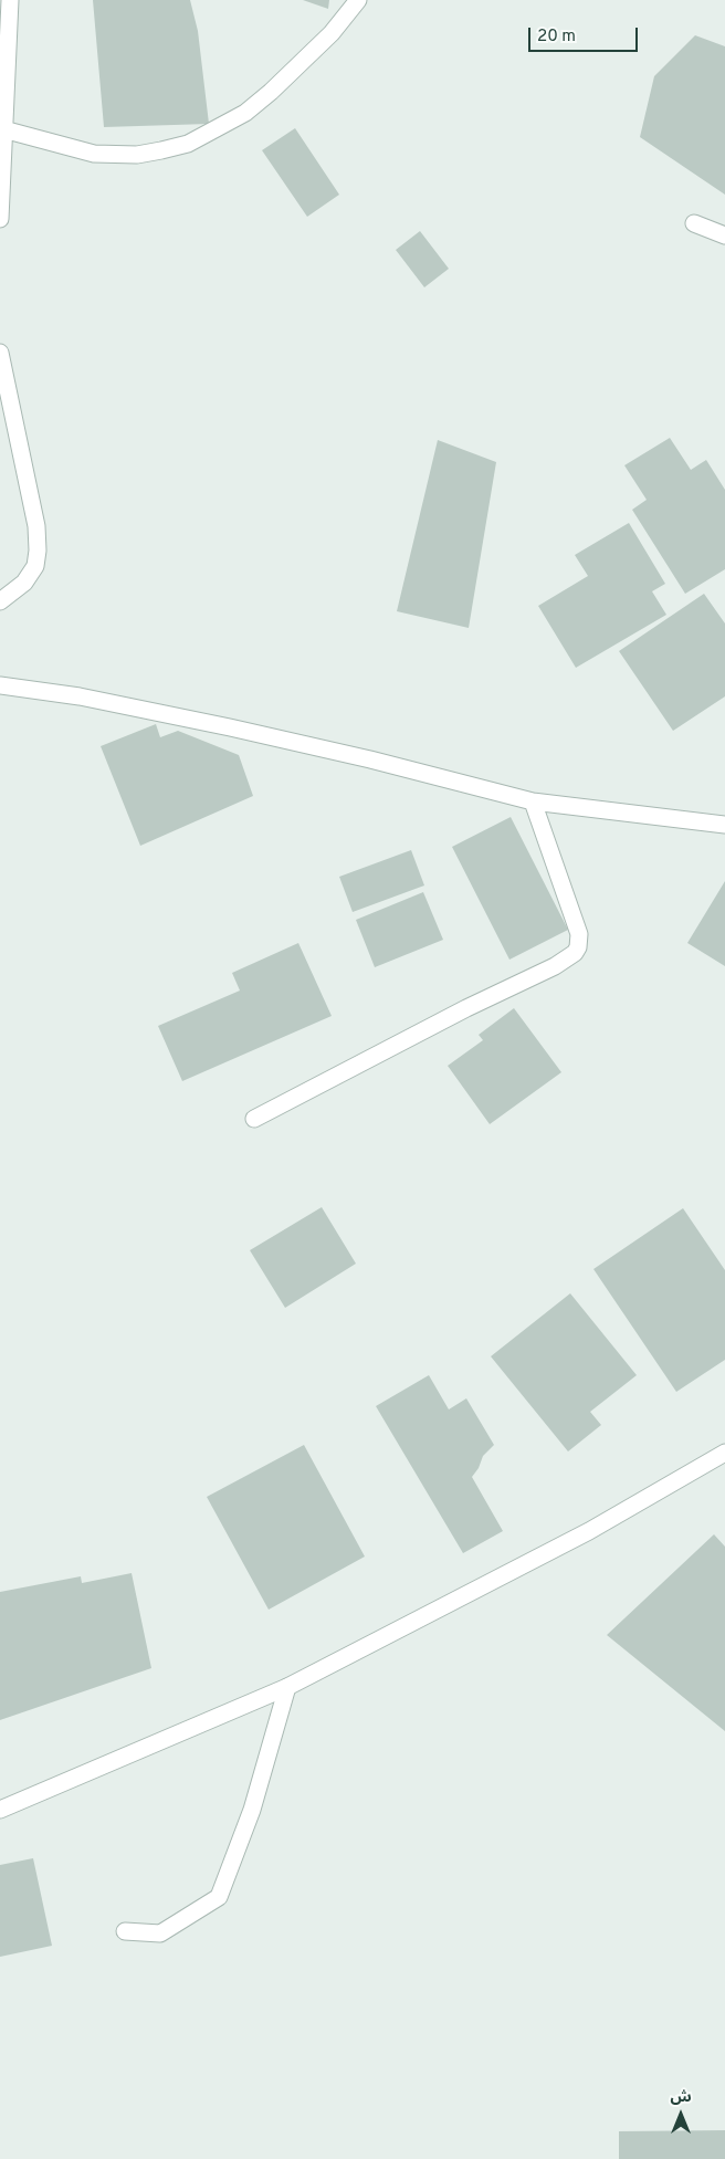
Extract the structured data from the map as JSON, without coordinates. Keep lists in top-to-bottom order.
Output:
{
  "scale_bar": "20 m",
  "north": "top"
}
